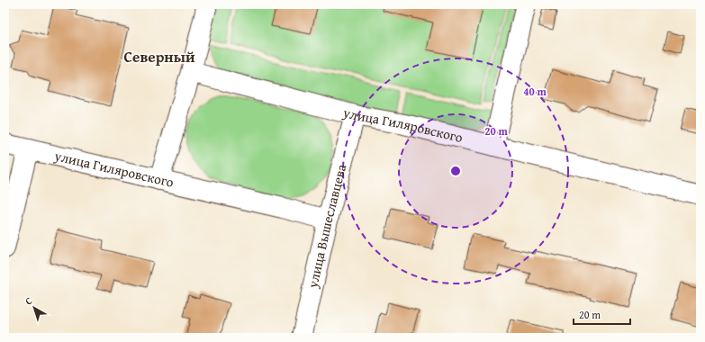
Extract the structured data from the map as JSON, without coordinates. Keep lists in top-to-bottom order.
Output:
{
  "streets": {
    "street": ["улица Гиляровского", "улица Вышеславцева"]
  },
  "crossings": [
    ["улица Гиляровского", "улица Вышеславцева"]
  ],
  "districts": ["Северный"],
  "scale_bar": "20 m",
  "north": "top left",
  "rings": ["40 m", "20 m"]
}
